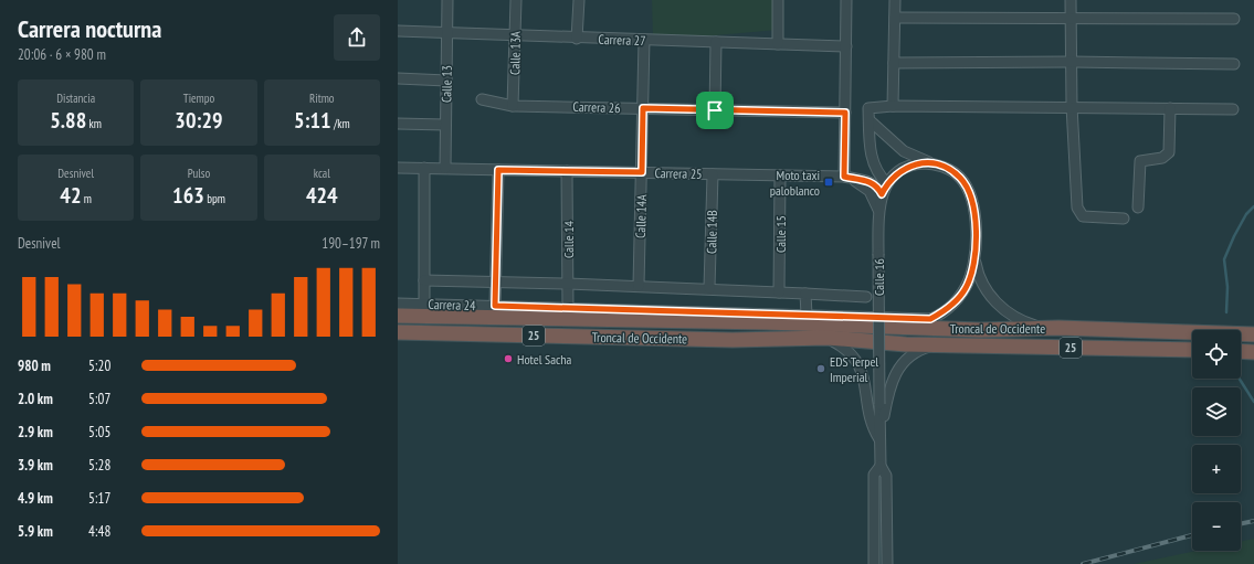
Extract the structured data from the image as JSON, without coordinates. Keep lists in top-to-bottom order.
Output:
{
  "streets": {
    "highway": ["Troncal de Occidente", "25"],
    "street": [
      "Carrera 27",
      "Calle 13A",
      "Calle 13",
      "Carrera 26",
      "Carrera 25",
      "Calle 14A",
      "Calle 14B",
      "Calle 15",
      "Calle 14",
      "Calle 16",
      "Carrera 24"
    ]
  },
  "crossings": [
    ["Carrera 27", "Calle 13A"],
    ["Carrera 27", "Calle 13"],
    ["Carrera 27", "Calle 14A"],
    ["Calle 13A", "Carrera 26"],
    ["Calle 13", "Carrera 25"],
    ["Carrera 26", "Calle 14A"],
    ["Carrera 25", "Calle 14A"],
    ["Carrera 25", "Calle 14B"],
    ["Carrera 25", "Calle 15"],
    ["Carrera 25", "Calle 14"],
    ["Carrera 25", "Calle 16"],
    ["Calle 14", "Carrera 24"]
  ],
  "places": {
    "transit": ["Moto taxi paloblanco"],
    "other": ["Hotel Sacha", "EDS Terpel Imperial"]
  },
  "page": {
    "heading": ["Carrera nocturna", "20:06 · 6 × 980 m"],
    "stats": [
      ["Distancia", "5.88 km"],
      ["Tiempo", "30:29"],
      ["Ritmo", "5:11 /km"],
      ["Desnivel", "42 m"],
      ["Pulso", "163 bpm"],
      ["kcal", "424"]
    ],
    "chart": ["Desnivel", "190–197 m"],
    "map_buttons": ["+", "−"],
    "list": [
      {
        "name": "980 m",
        "note": "5:20"
      },
      {
        "name": "2.0 km",
        "note": "5:07"
      },
      {
        "name": "2.9 km",
        "note": "5:05"
      },
      {
        "name": "3.9 km",
        "note": "5:28"
      },
      {
        "name": "4.9 km",
        "note": "5:17"
      },
      {
        "name": "5.9 km",
        "note": "4:48"
      }
    ]
  }
}
